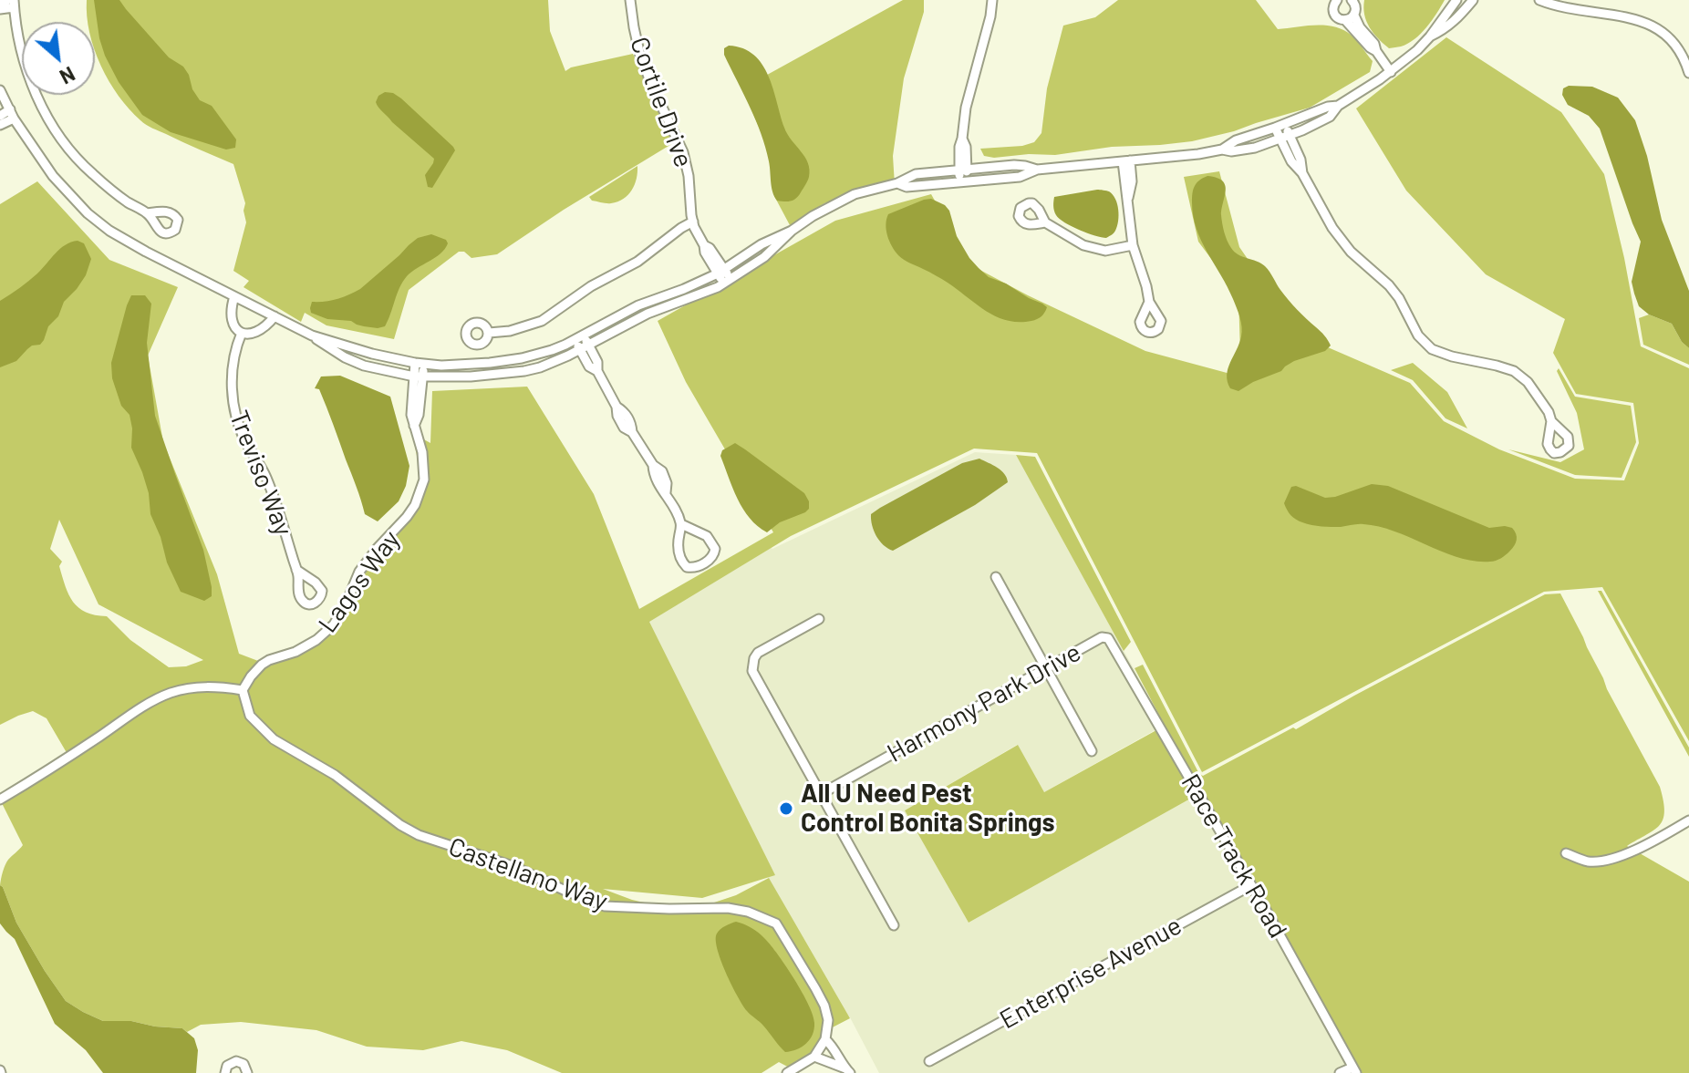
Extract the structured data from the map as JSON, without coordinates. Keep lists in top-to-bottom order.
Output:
{
  "streets": {
    "street": [
      "Cortile Drive",
      "Treviso Way",
      "Lagos Way",
      "Harmony Park Drive",
      "Race Track Road",
      "Castellano Way",
      "Enterprise Avenue"
    ]
  },
  "crossings": [
    ["Lagos Way", "Castellano Way"],
    ["Harmony Park Drive", "Race Track Road"],
    ["Race Track Road", "Enterprise Avenue"]
  ],
  "places": ["All U Need Pest Control Bonita Springs"],
  "north": "bottom right"
}
